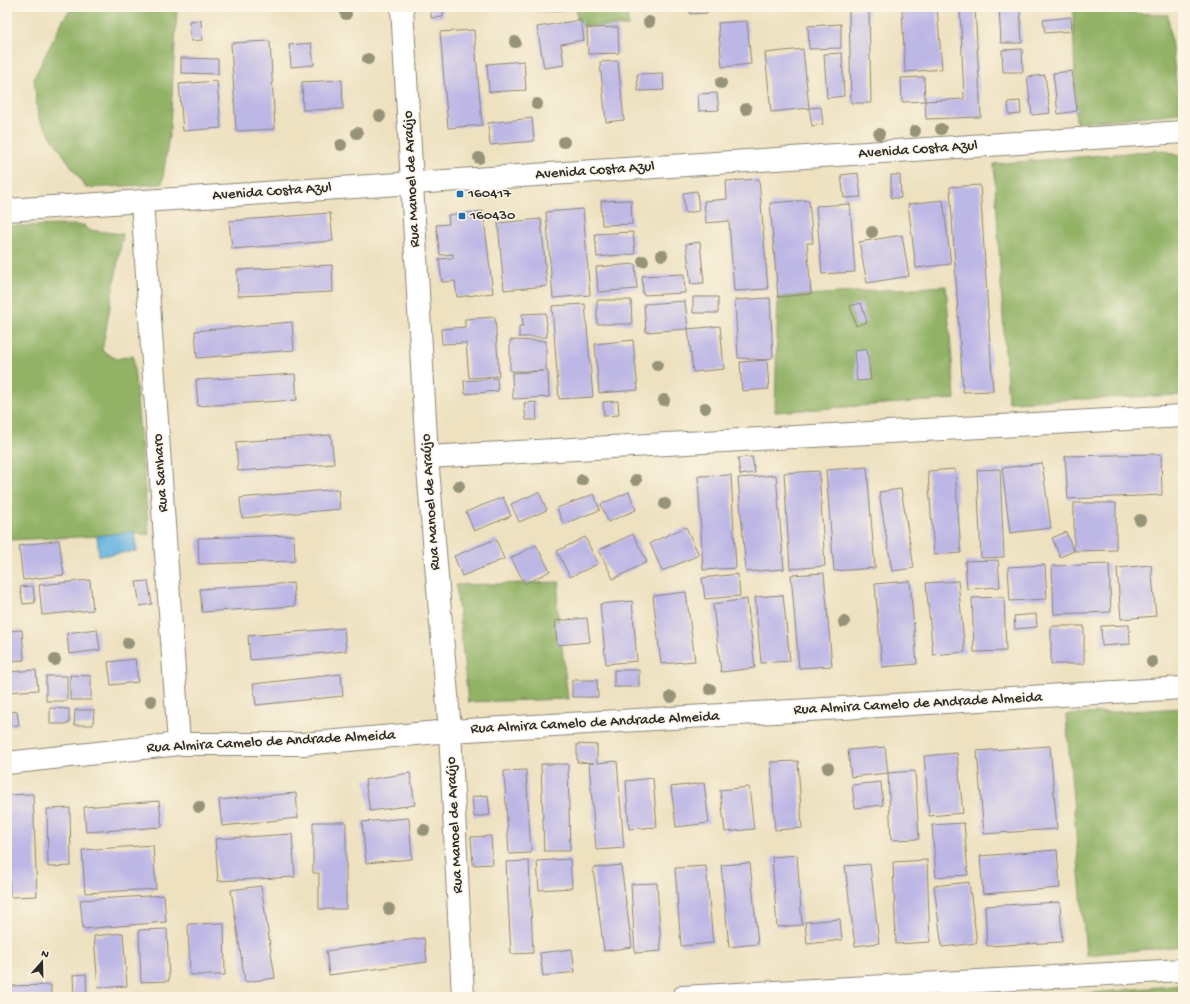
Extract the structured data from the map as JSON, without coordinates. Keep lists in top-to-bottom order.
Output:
{
  "streets": {
    "street": [
      "Avenida Costa Azul",
      "Rua Manoel de Araújo",
      "Rua Sanharo",
      "Rua Almira Camelo de Andrade Almeida"
    ]
  },
  "crossings": [
    ["Avenida Costa Azul", "Rua Manoel de Araújo"],
    ["Avenida Costa Azul", "Rua Sanharo"],
    ["Rua Manoel de Araújo", "Rua Almira Camelo de Andrade Almeida"],
    ["Rua Sanharo", "Rua Almira Camelo de Andrade Almeida"]
  ],
  "places": {
    "transit": ["160417", "160430"]
  },
  "north": "top"
}
